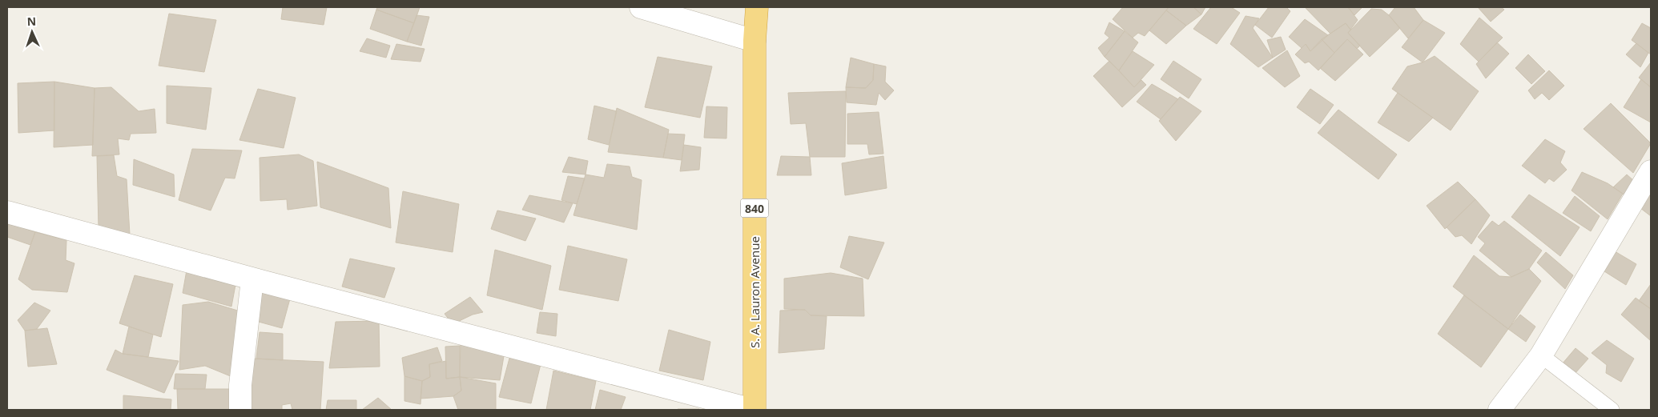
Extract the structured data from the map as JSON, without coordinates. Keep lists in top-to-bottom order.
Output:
{
  "streets": {
    "highway": ["840", "S. A. Lauron Avenue"]
  },
  "north": "top"
}
